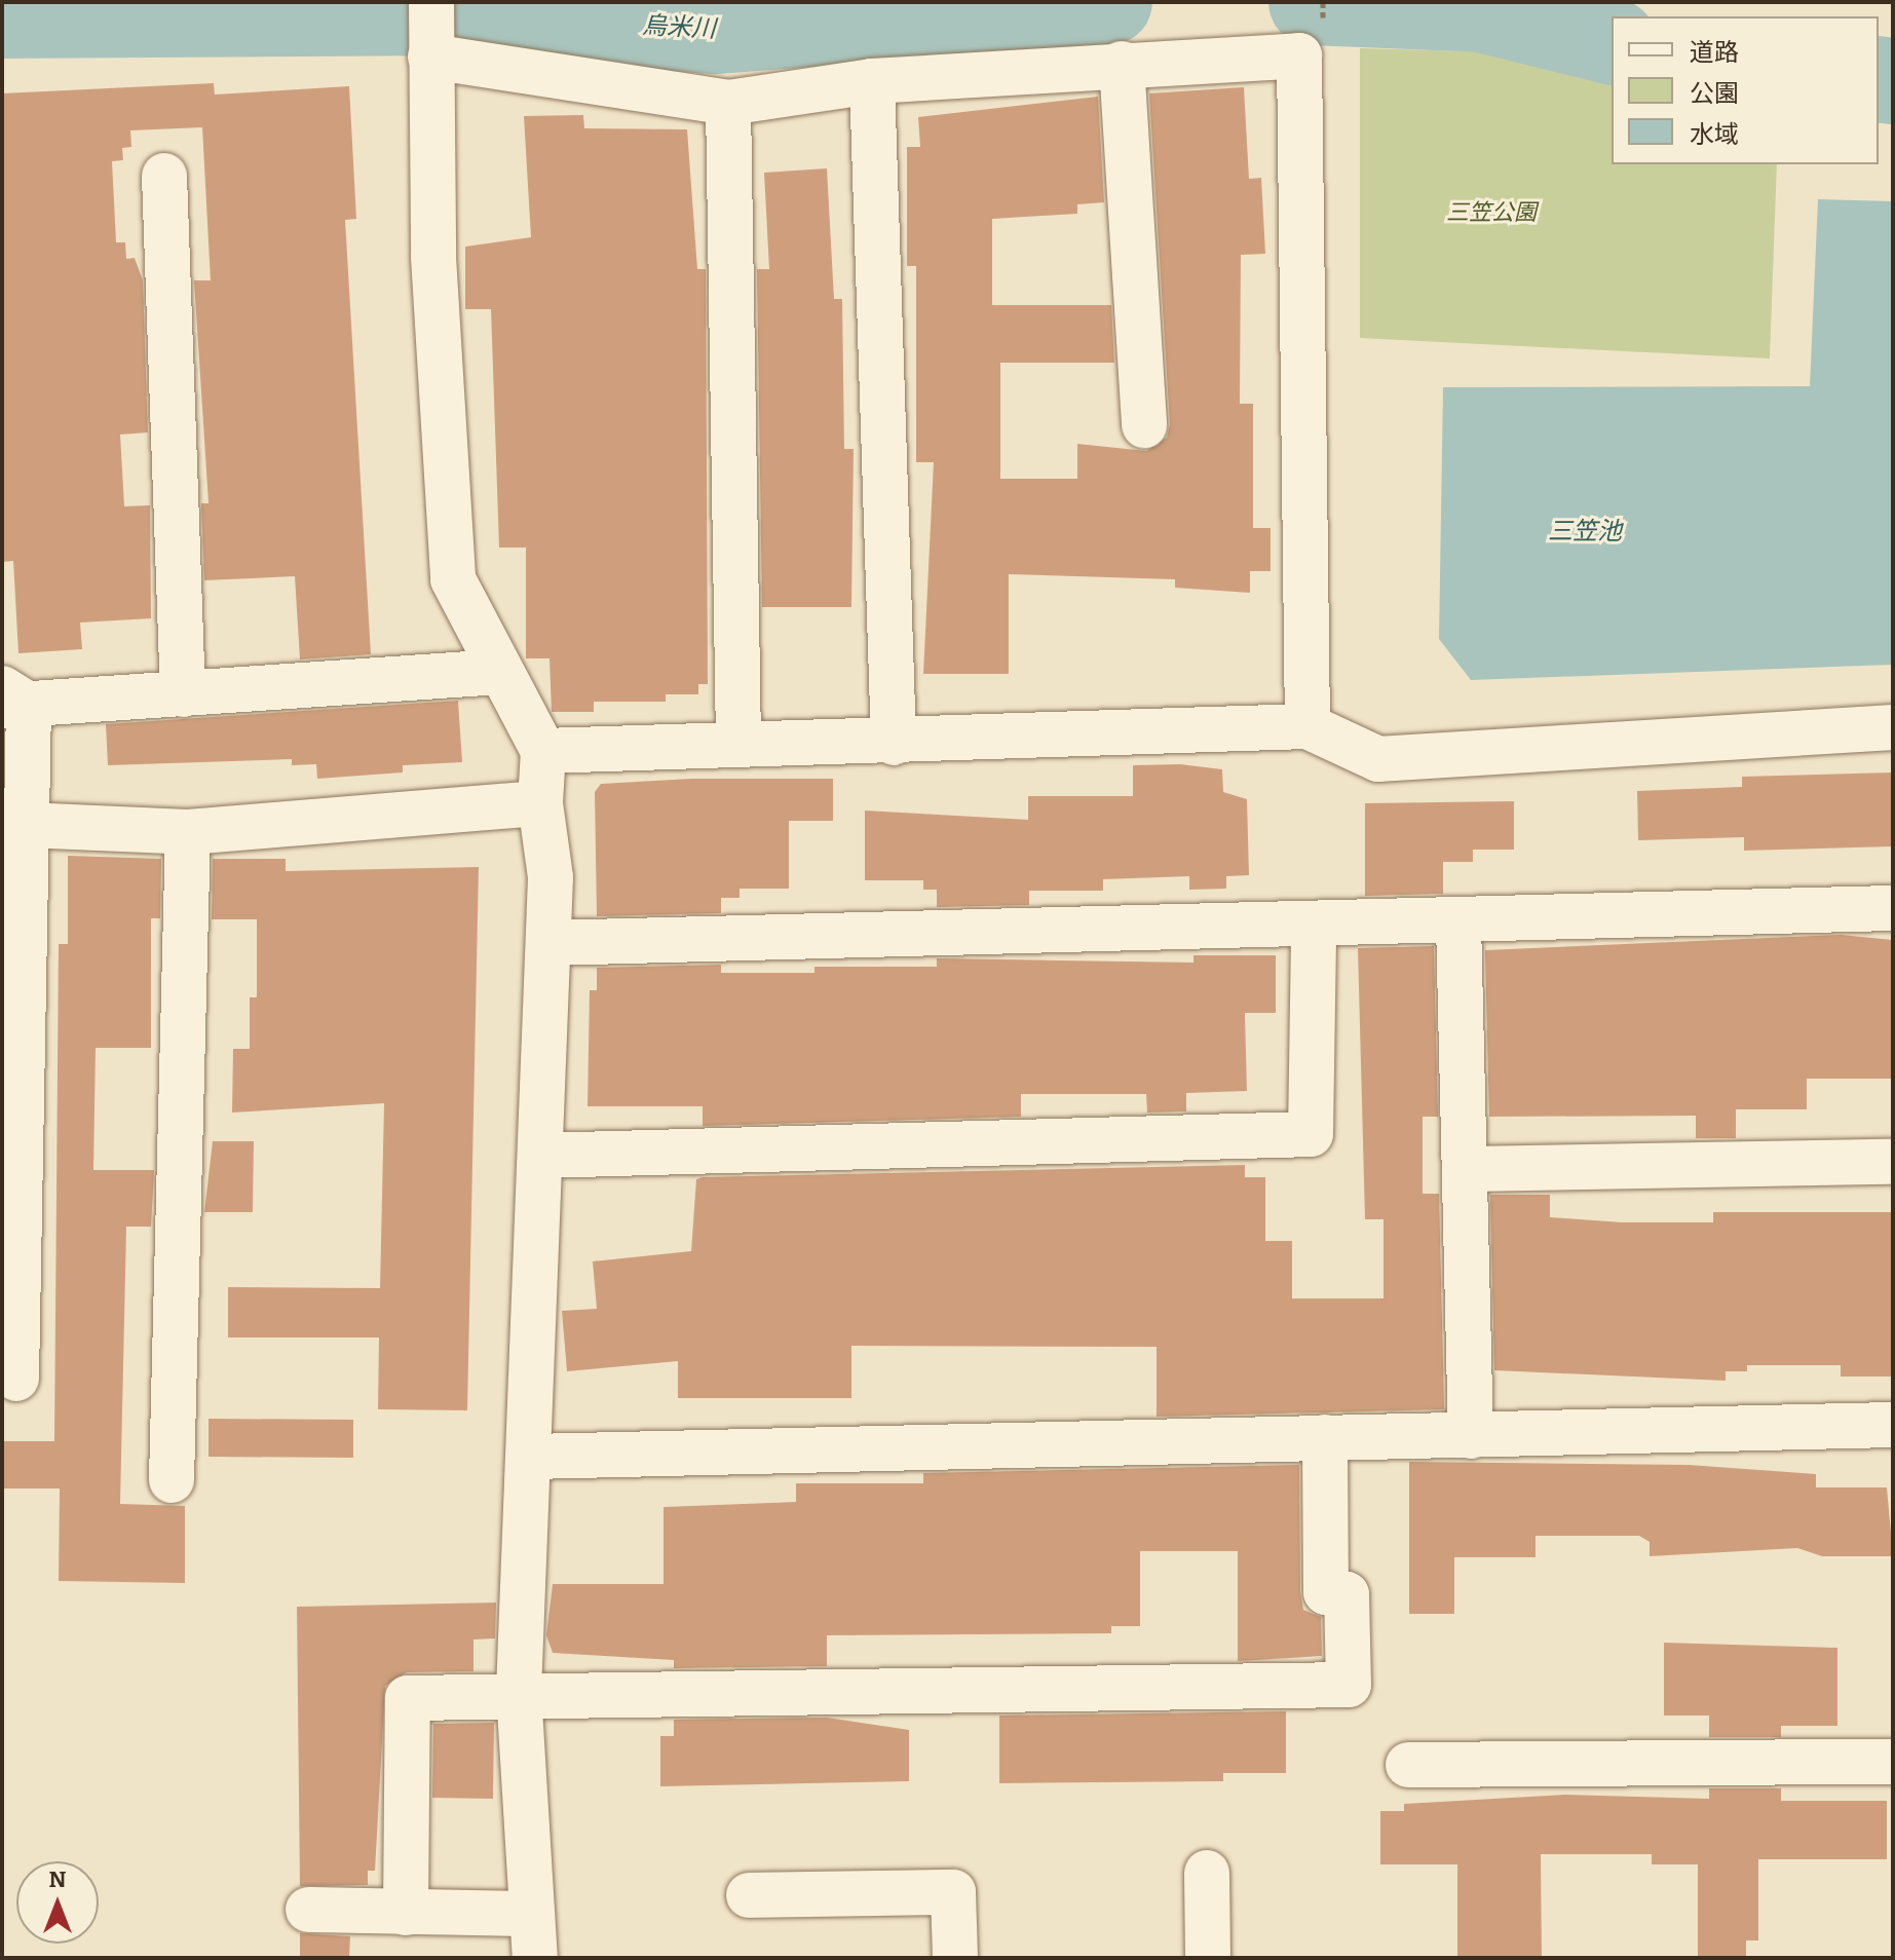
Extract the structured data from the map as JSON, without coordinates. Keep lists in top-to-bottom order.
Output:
{
  "water": ["烏米川", "三笠池"],
  "parks": ["三笠公園"],
  "legend": ["道路", "公園", "水域"],
  "north": "top"
}
